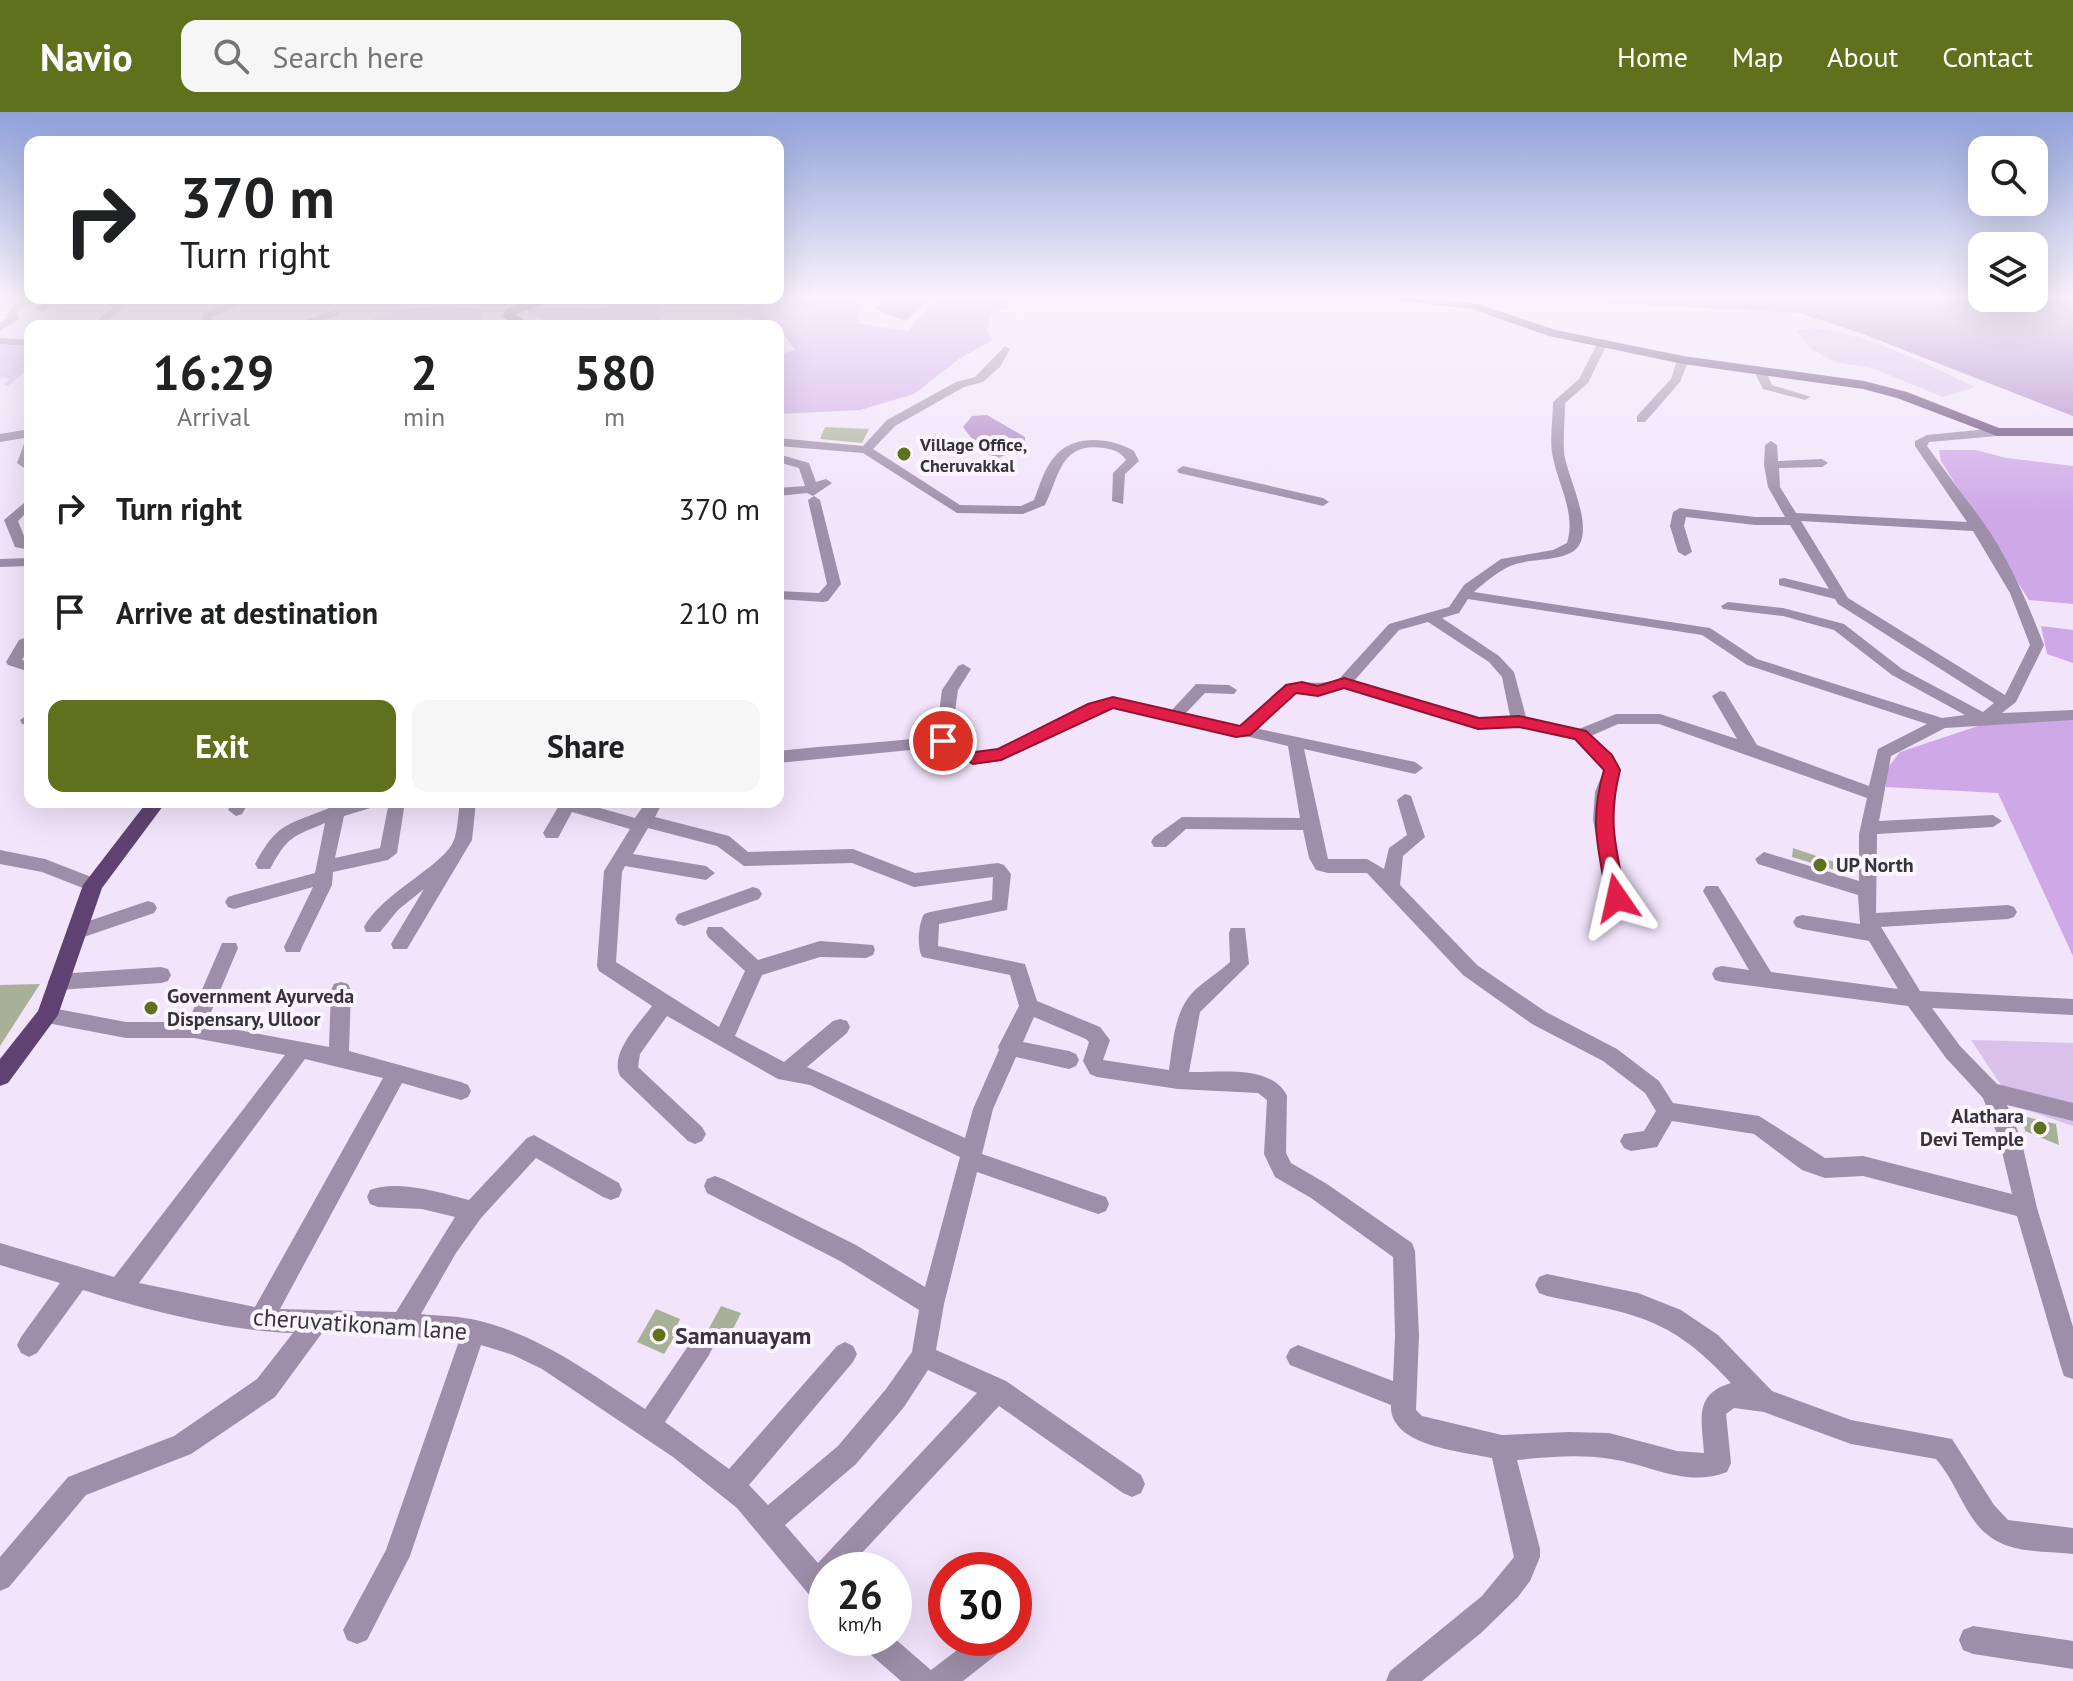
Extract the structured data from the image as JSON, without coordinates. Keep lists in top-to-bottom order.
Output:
{
  "streets": {
    "street": ["cheruvatikonam lane"]
  },
  "places": [
    "Village Office, Cheruvakkal",
    "UP North",
    "Government Ayurveda Dispensary, Ulloor",
    "Alathara Devi Temple",
    "Samanuayam"
  ],
  "page": {
    "header": "Navio",
    "search": "Search here",
    "nav": [
      "Home",
      "Map",
      "About",
      "Contact"
    ],
    "turn": ["370 m", "Turn right"],
    "eta": [
      "16:29",
      "Arrival",
      "2",
      "min",
      "580",
      "m"
    ],
    "list": [
      {
        "name": "Turn right",
        "value": "370 m"
      },
      {
        "name": "Arrive at destination",
        "value": "210 m"
      }
    ],
    "buttons": ["Exit", "Share"],
    "speed": "26 km/h",
    "limit": "30"
  }
}
